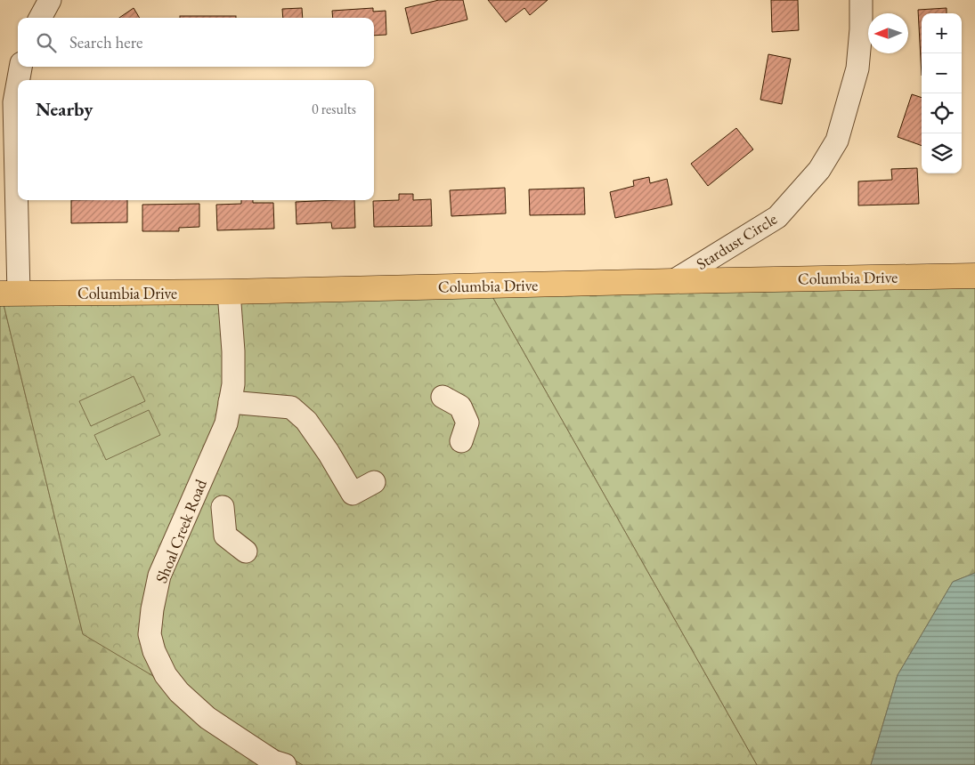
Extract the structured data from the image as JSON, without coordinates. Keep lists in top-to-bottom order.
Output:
{
  "streets": {
    "main road": ["Columbia Drive"],
    "street": ["Stardust Circle", "Shoal Creek Road"]
  },
  "crossings": [
    ["Stardust Circle", "Columbia Drive"],
    ["Columbia Drive", "Shoal Creek Road"]
  ],
  "north": "left",
  "page": {
    "map_buttons": ["+", "−"],
    "search": "Search here",
    "heading": ["Nearby", "0 results"]
  }
}
